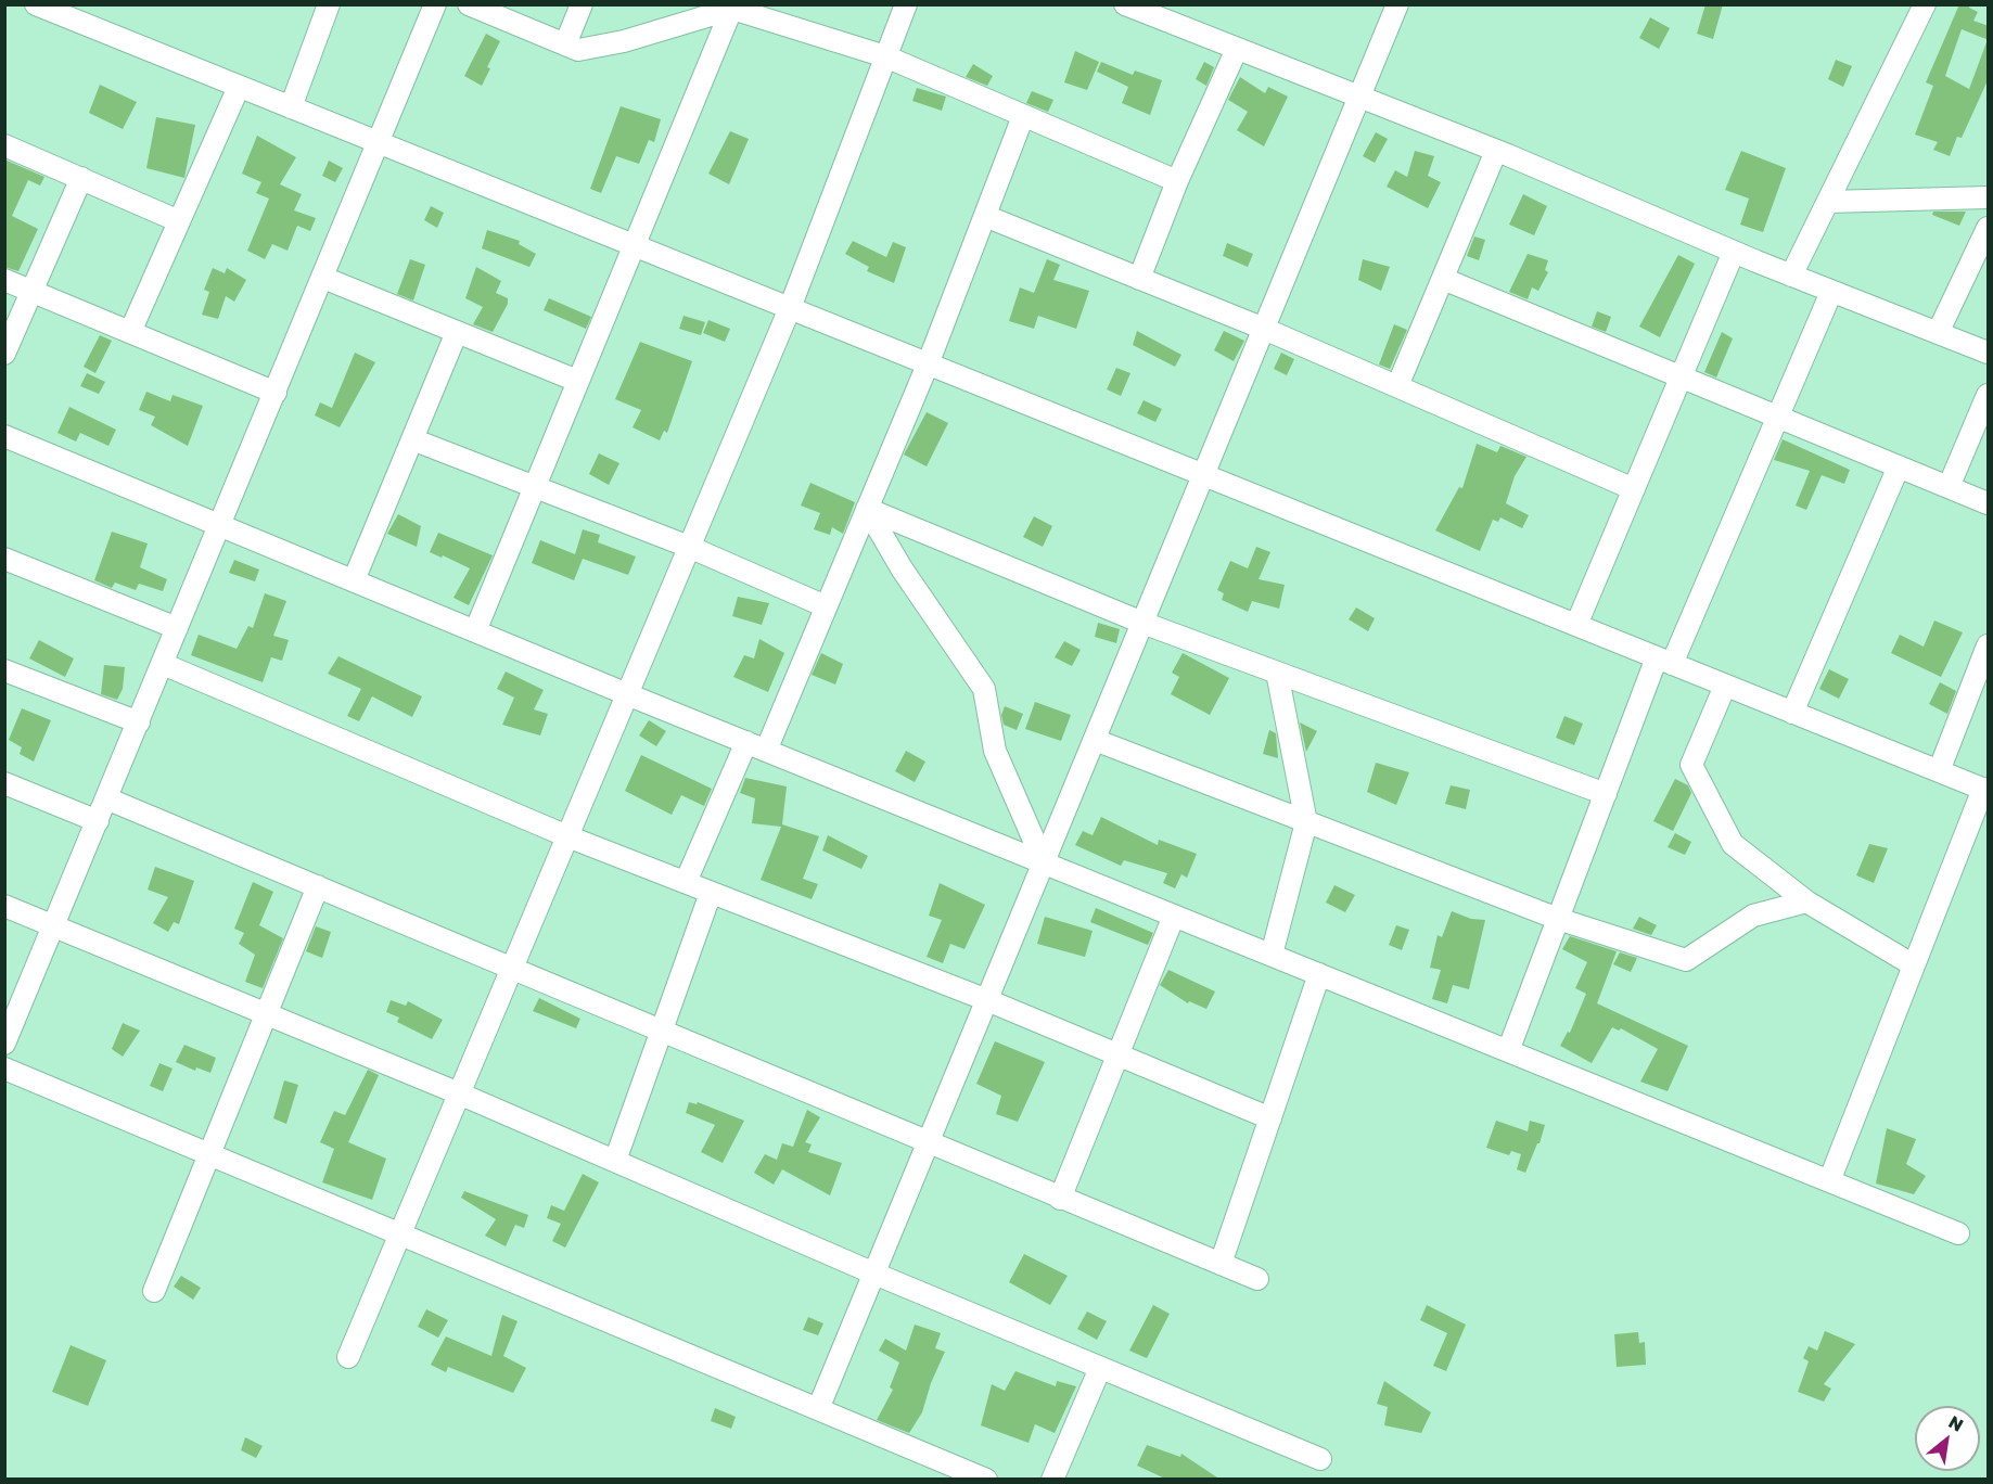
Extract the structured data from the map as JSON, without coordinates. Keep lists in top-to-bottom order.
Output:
{
  "north": "top right"
}
